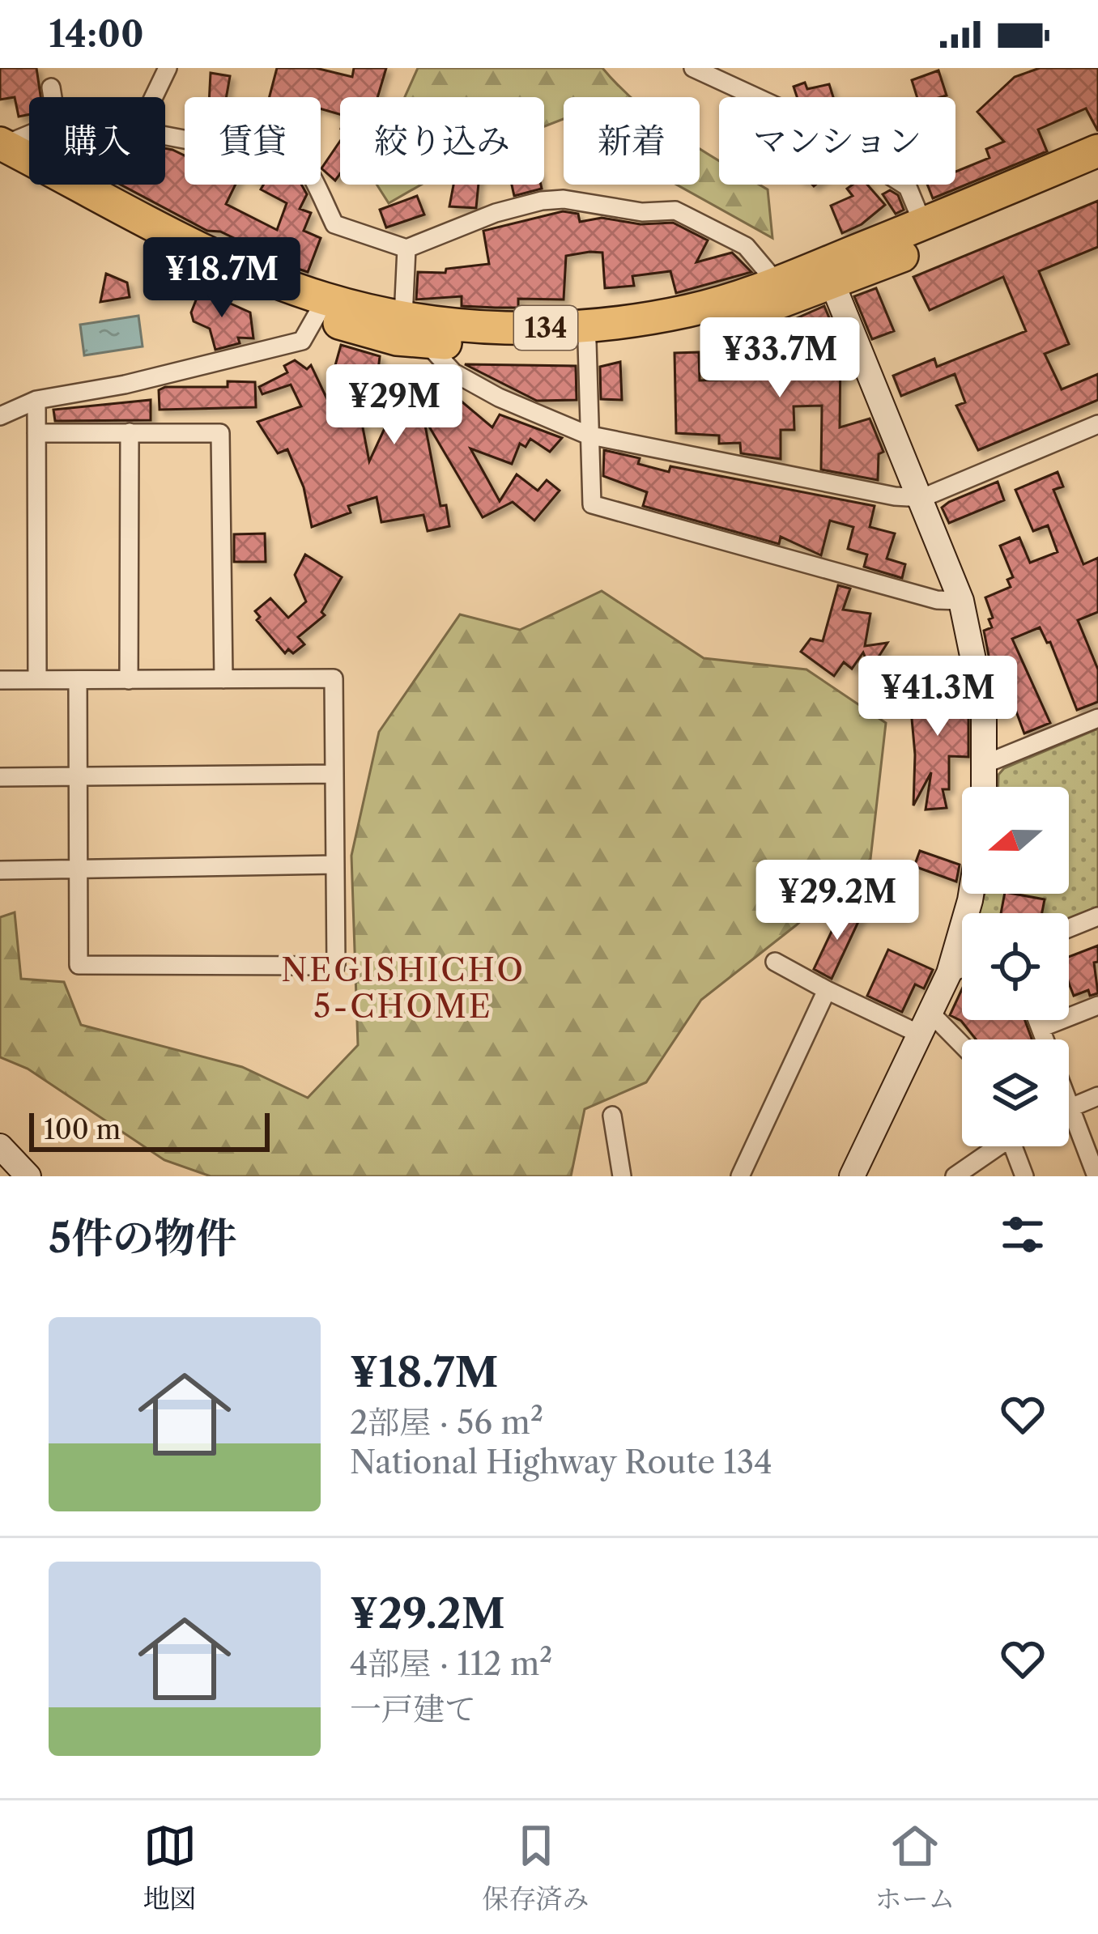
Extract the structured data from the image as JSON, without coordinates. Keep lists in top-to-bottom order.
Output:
{
  "streets": {
    "highway": ["134"]
  },
  "districts": ["NEGISHICHO 5-CHOME"],
  "scale_bar": "100 m",
  "north": "left",
  "page": {
    "status": "14:00",
    "chip": [
      "購入",
      "賃貸",
      "絞り込み",
      "新着",
      "マンション"
    ],
    "price": [
      "¥18.7M",
      "¥33.7M",
      "¥29M",
      "¥41.3M",
      "¥29.2M"
    ],
    "scale": "100 m",
    "heading": "5件の物件",
    "list": [
      {
        "name": "¥18.7M",
        "note": "2部屋 · 56 m² · National Highway Route 134"
      },
      {
        "name": "¥29.2M",
        "note": "4部屋 · 112 m² · 一戸建て"
      }
    ],
    "tabs": ["地図", "保存済み", "ホーム"]
  }
}
